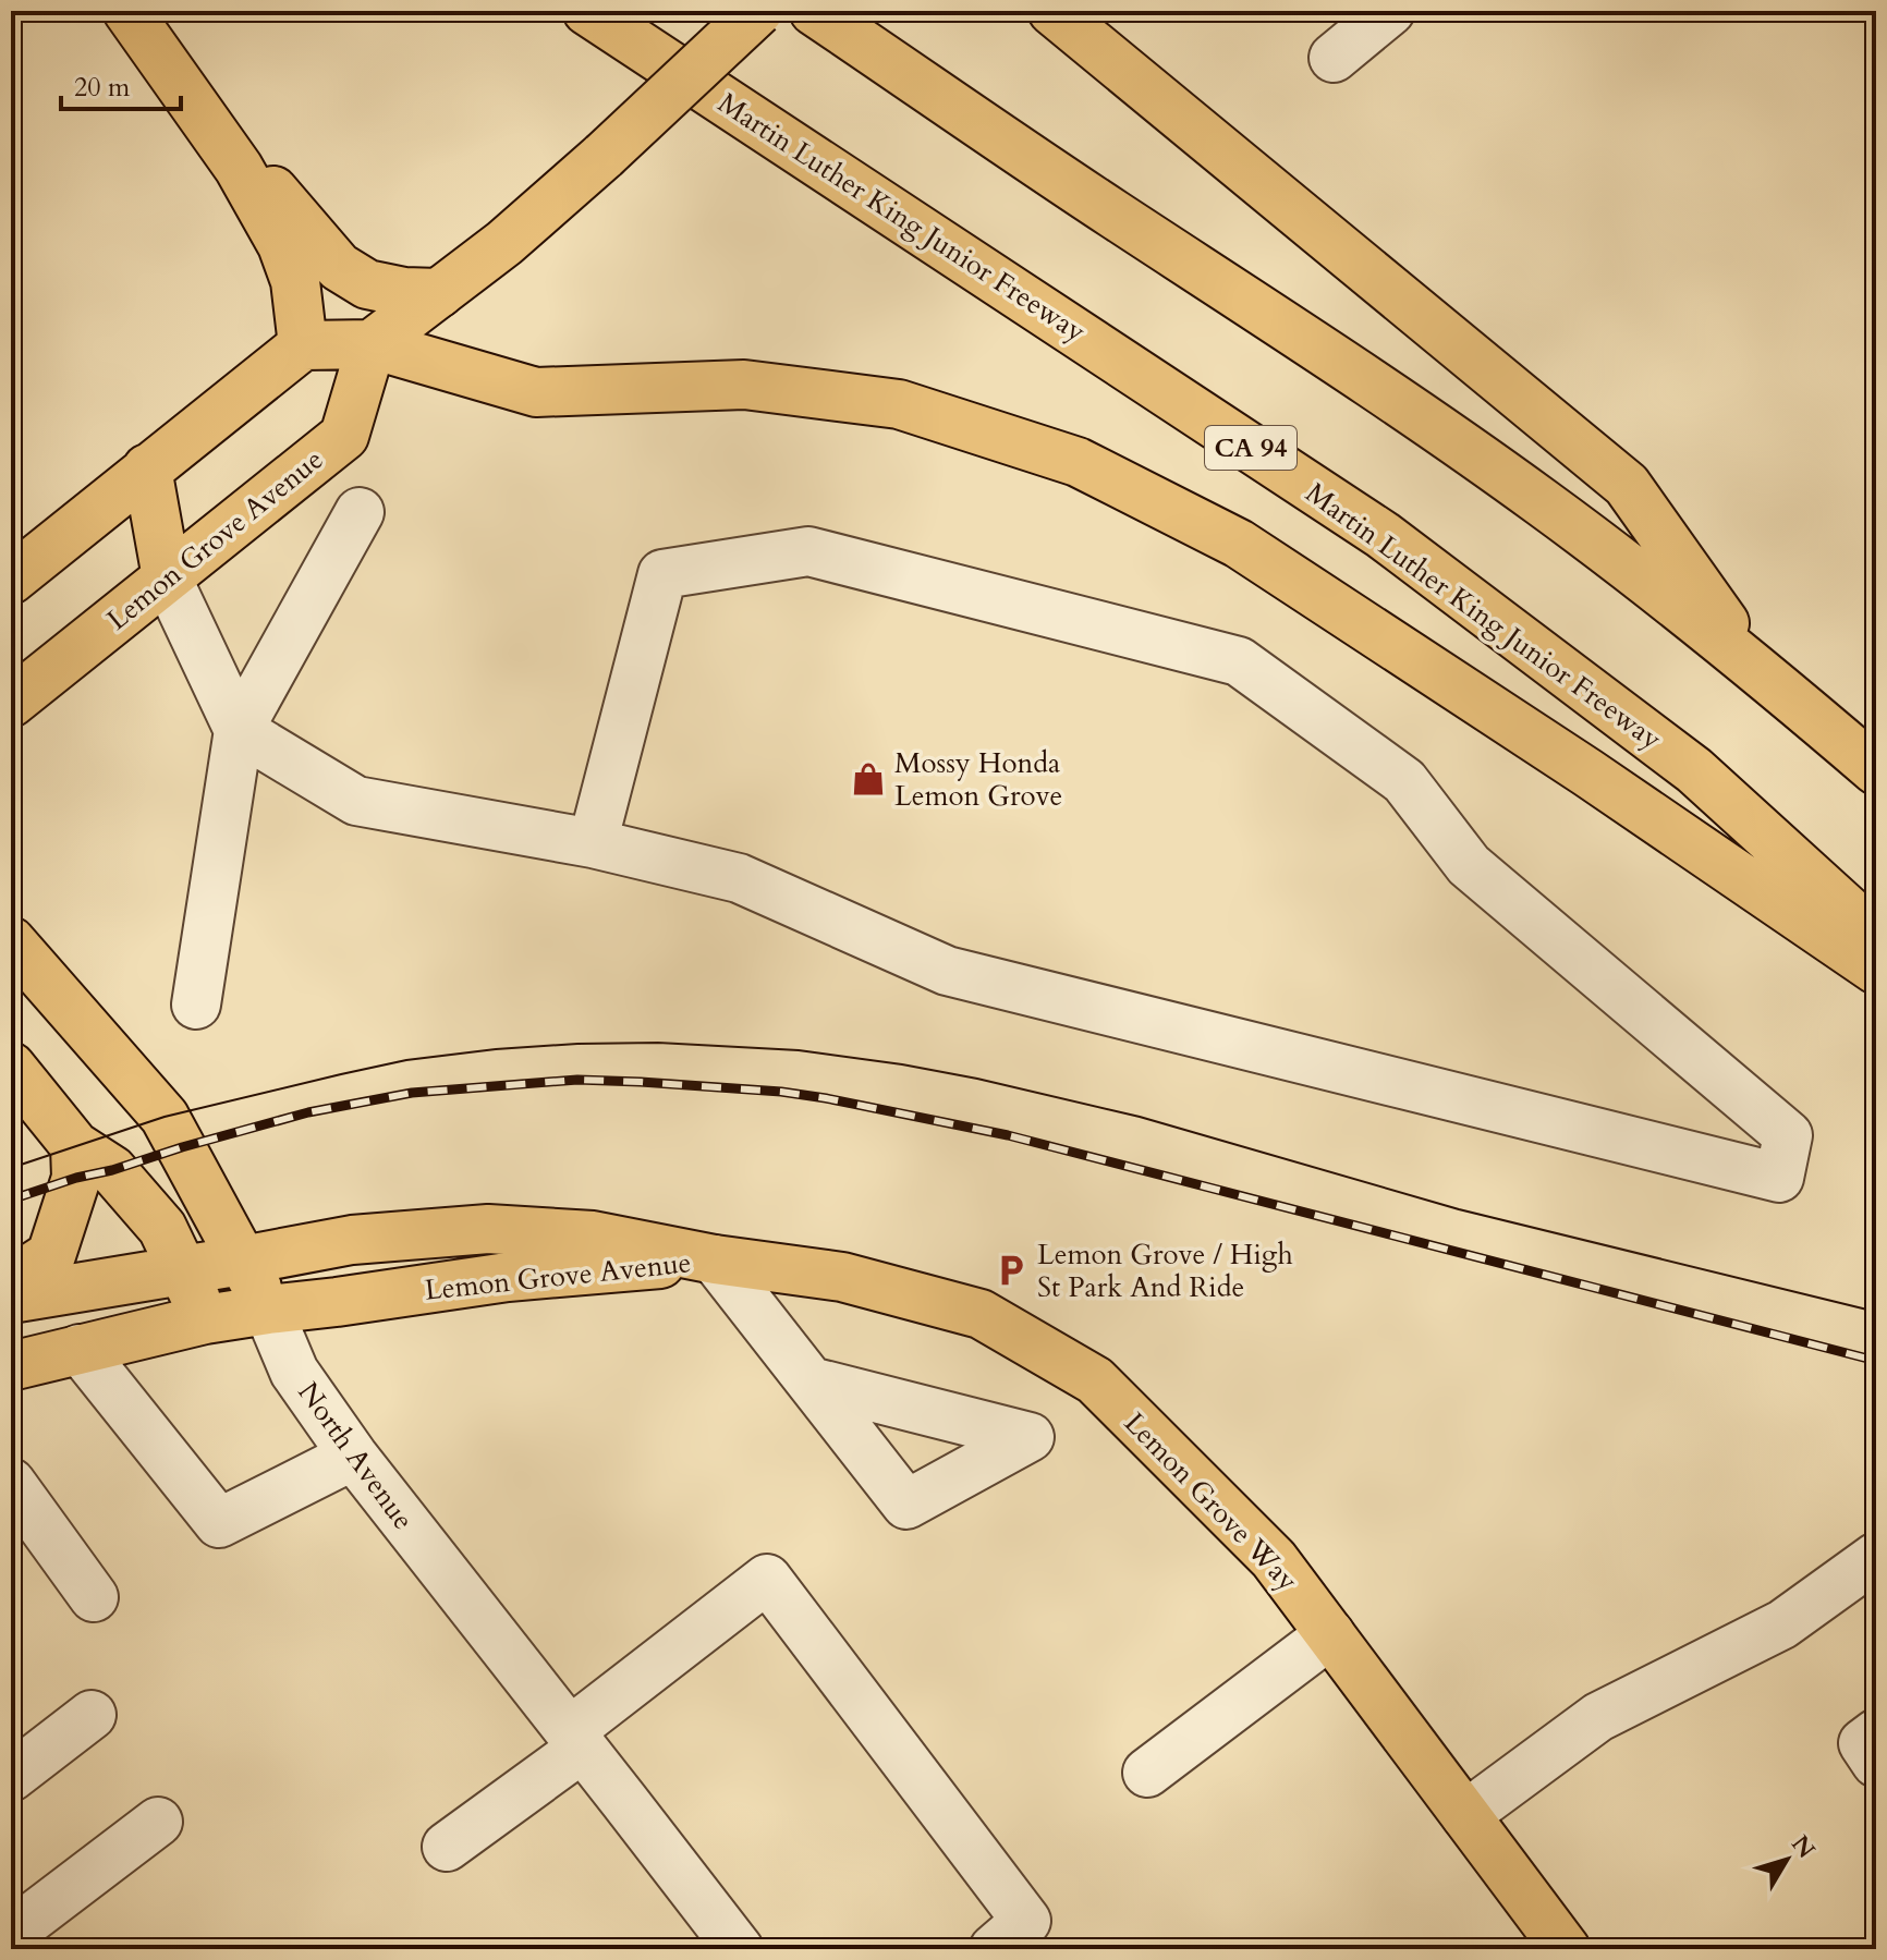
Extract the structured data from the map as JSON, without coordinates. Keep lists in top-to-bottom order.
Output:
{
  "streets": {
    "main road": [
      "Martin Luther King Junior Freeway",
      "CA 94",
      "Lemon Grove Avenue",
      "North Avenue",
      "Lemon Grove Way"
    ]
  },
  "crossings": [
    ["Lemon Grove Avenue", "North Avenue"],
    ["Lemon Grove Avenue", "Lemon Grove Way"]
  ],
  "places": {
    "shop": ["Mossy Honda Lemon Grove"],
    "parking": ["Lemon Grove / High St Park And Ride"]
  },
  "scale_bar": "20 m",
  "north": "top right"
}
